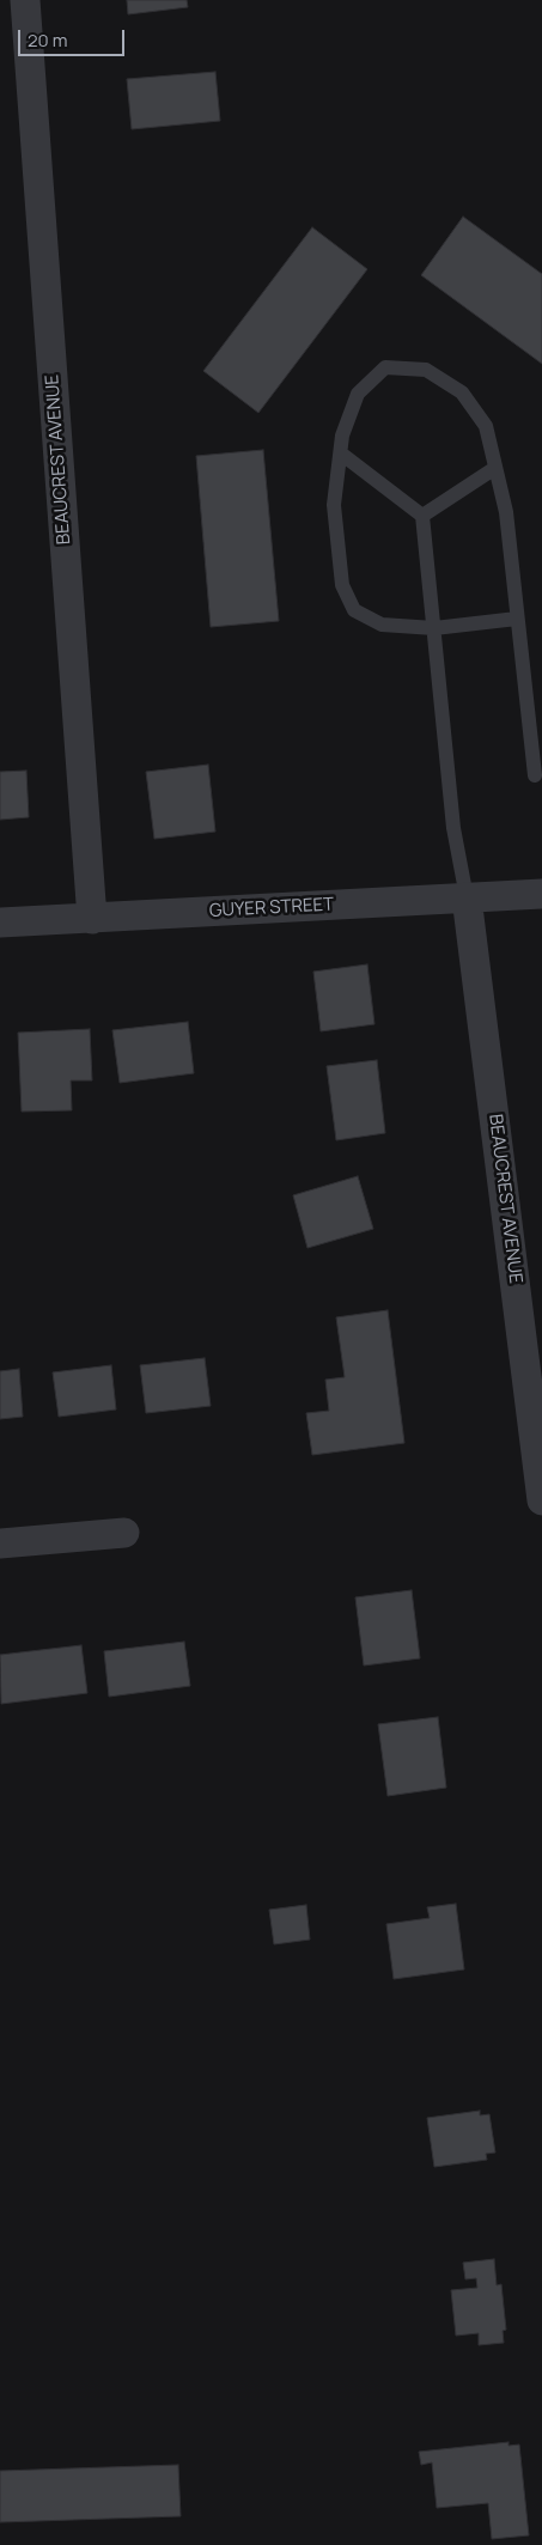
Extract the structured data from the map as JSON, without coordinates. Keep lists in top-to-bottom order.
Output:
{
  "streets": {
    "street": ["BEAUCREST AVENUE", "GUYER STREET"]
  },
  "crossings": [
    ["BEAUCREST AVENUE", "GUYER STREET"]
  ],
  "scale_bar": "20 m"
}
